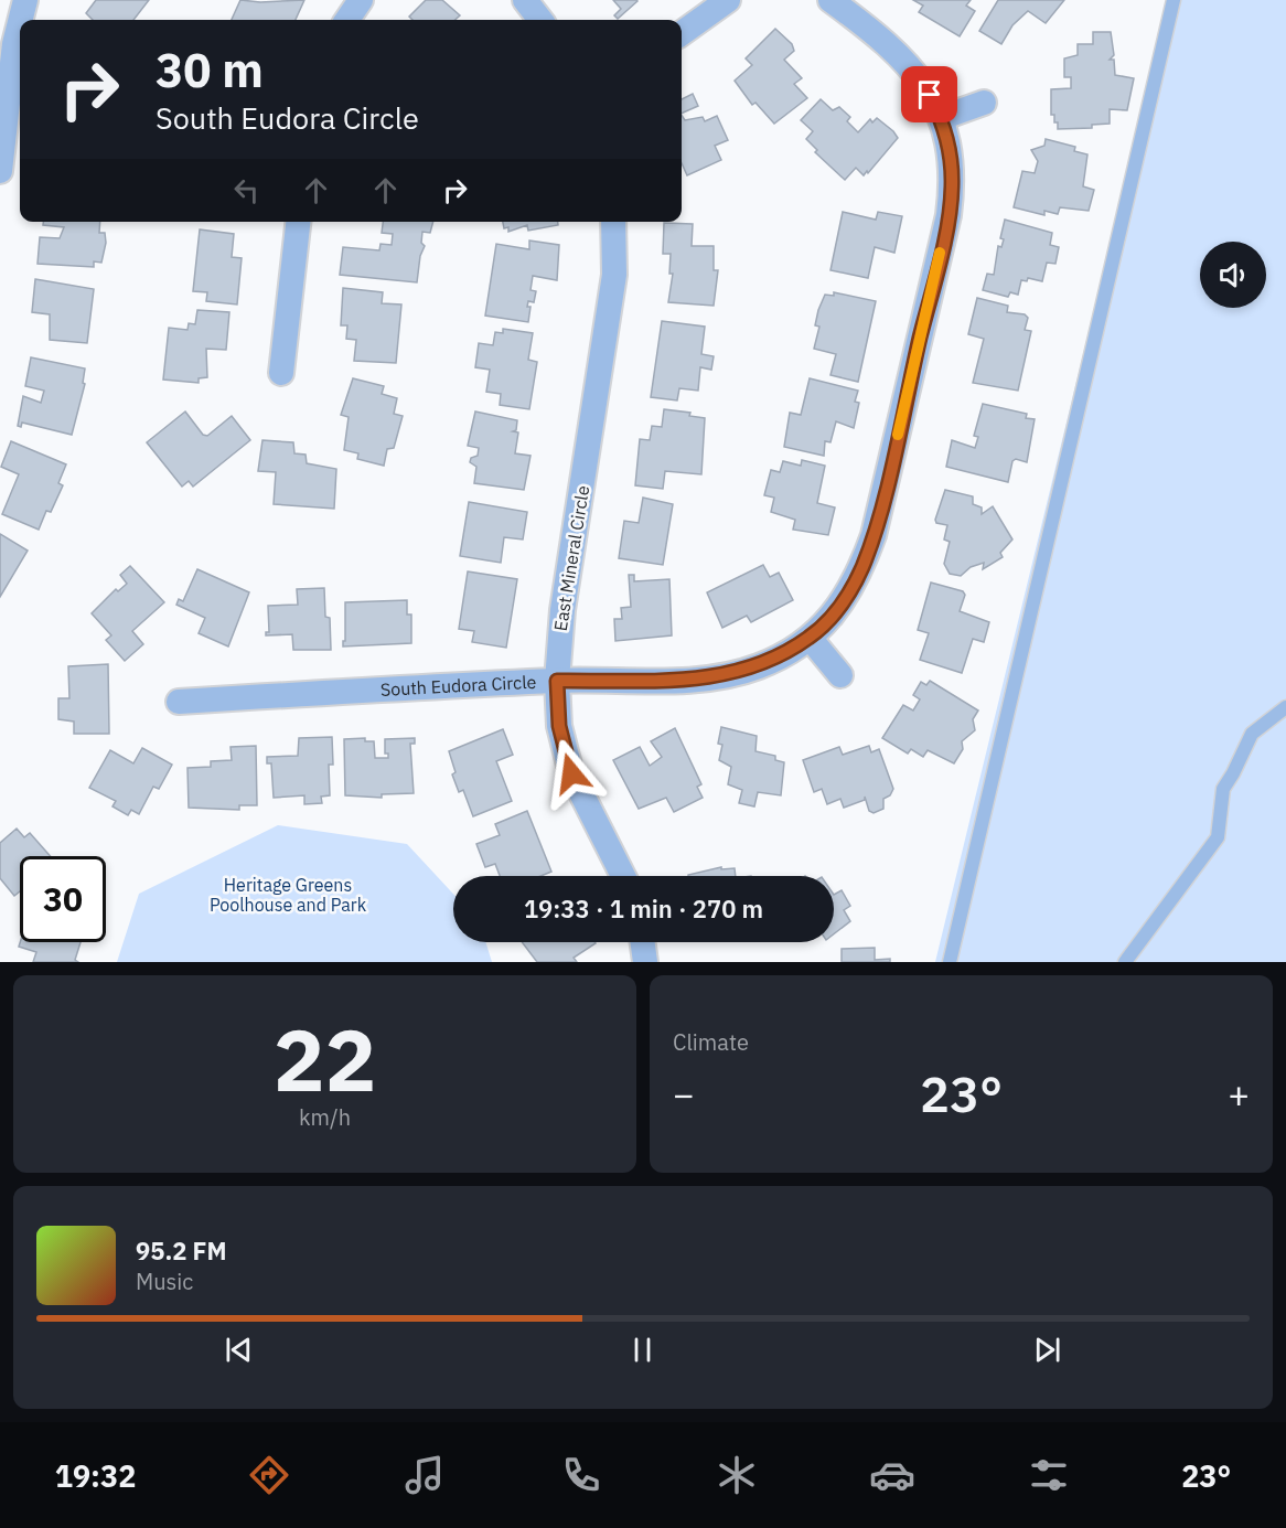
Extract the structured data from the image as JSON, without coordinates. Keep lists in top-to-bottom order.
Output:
{
  "streets": {
    "street": ["East Mineral Circle", "South Eudora Circle"]
  },
  "crossings": [
    ["East Mineral Circle", "South Eudora Circle"]
  ],
  "parks": ["Heritage Greens Poolhouse and Park"],
  "page": {
    "turn": ["30 m", "South Eudora Circle"],
    "limit": "30",
    "trip": "19:33 · 1 min · 270 m",
    "tile": [
      ["22", "km/h"],
      "Climate"
    ],
    "heat": ["−", "23°", "+"],
    "song": ["95.2 FM", "Music"],
    "tabs": ["19:32", "23°"]
  }
}
